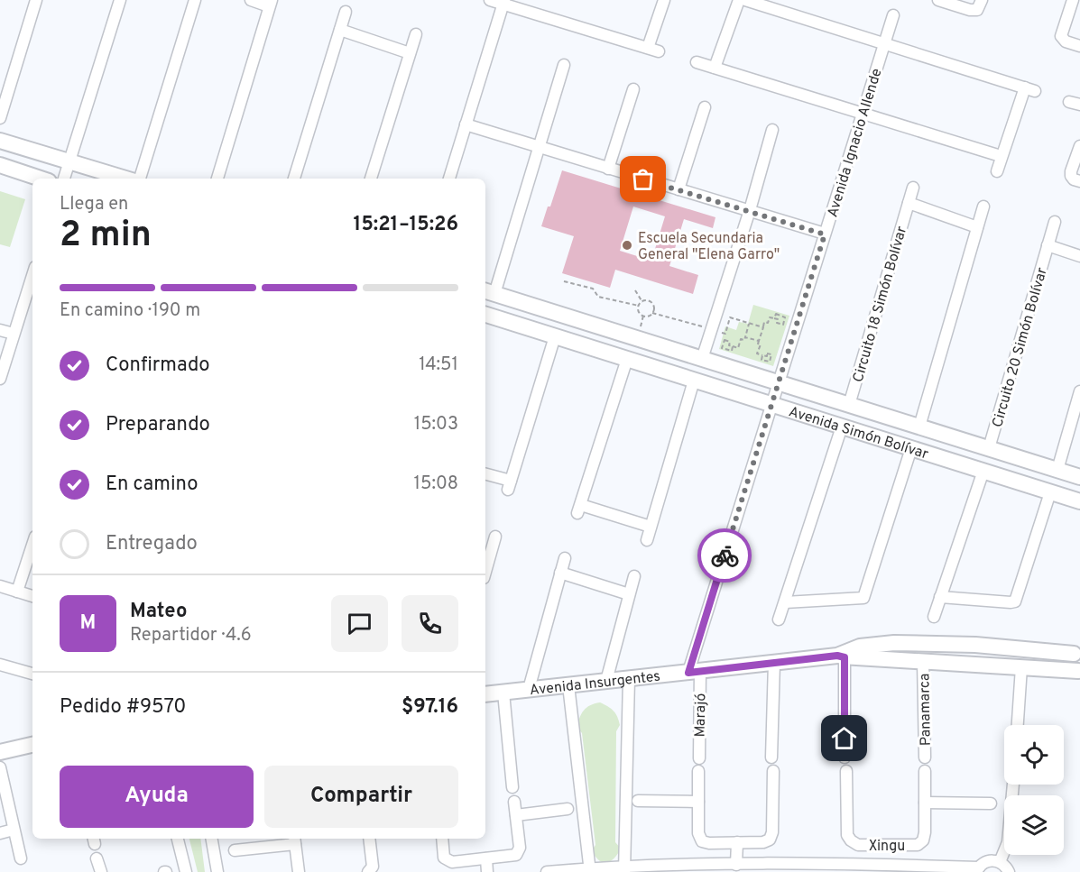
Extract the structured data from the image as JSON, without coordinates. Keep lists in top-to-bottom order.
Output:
{
  "streets": {
    "main road": ["Avenida Simón Bolívar", "Avenida Insurgentes"],
    "street": [
      "Avenida Ignacio Allende",
      "Circuito 18 Simón Bolívar",
      "Circuito 20 Simón Bolívar",
      "Panamarca",
      "Marajó",
      "Xingu"
    ]
  },
  "crossings": [
    ["Avenida Ignacio Allende", "Avenida Simón Bolívar"],
    ["Avenida Ignacio Allende", "Avenida Insurgentes"],
    ["Avenida Ignacio Allende", "Marajó"],
    ["Circuito 18 Simón Bolívar", "Avenida Simón Bolívar"],
    ["Circuito 20 Simón Bolívar", "Avenida Simón Bolívar"],
    ["Avenida Insurgentes", "Panamarca"],
    ["Avenida Insurgentes", "Marajó"]
  ],
  "places": ["Escuela Secundaria General \"Elena Garro\""],
  "page": {
    "heading": ["2 min", "Llega en", "15:21–15:26"],
    "panel": [
      "Mateo",
      "Repartidor · 4.6",
      "Pedido #9570",
      "$97.16"
    ],
    "bar": "En camino · 190 m",
    "list": [
      ["Confirmado", "14:51"],
      ["Preparando", "15:03"],
      ["En camino", "15:08"],
      "Entregado"
    ],
    "round": "M",
    "buttons": ["Ayuda", "Compartir"]
  }
}
